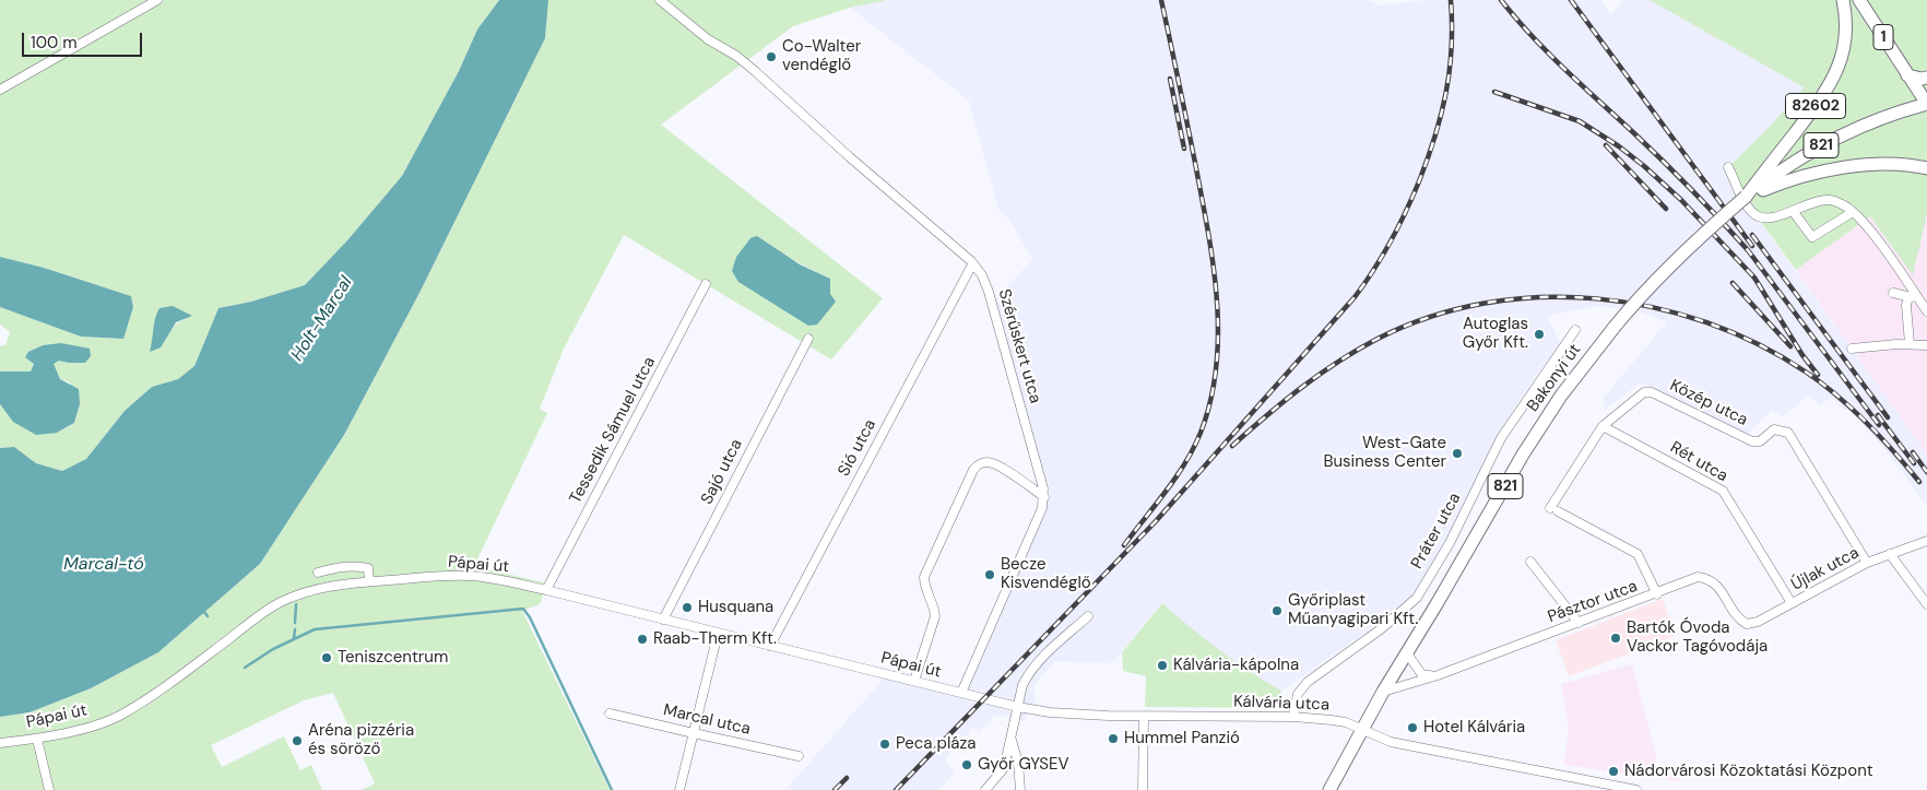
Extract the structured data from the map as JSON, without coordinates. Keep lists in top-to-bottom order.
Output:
{
  "streets": {
    "main road": [
      "1",
      "82602",
      "821",
      "Bakonyi út"
    ],
    "street": [
      "Szérűskert utca",
      "Közép utca",
      "Tessedik Sámuel utca",
      "Sió utca",
      "Rét utca",
      "Sajó utca",
      "Práter utca",
      "Pápai út",
      "Újlak utca",
      "Pásztor utca",
      "Kálvária utca",
      "Marcal utca"
    ]
  },
  "crossings": [
    ["1", "Bakonyi út"],
    ["82602", "Bakonyi út"],
    ["Szérűskert utca", "Sió utca"],
    ["Bakonyi út", "Pásztor utca"],
    ["Bakonyi út", "Kálvária utca"],
    ["Közép utca", "Rét utca"],
    ["Közép utca", "Újlak utca"],
    ["Tessedik Sámuel utca", "Pápai út"],
    ["Sió utca", "Pápai út"],
    ["Rét utca", "Újlak utca"],
    ["Sajó utca", "Pápai út"],
    ["Práter utca", "Kálvária utca"],
    ["Pápai út", "Kálvária utca"],
    ["Újlak utca", "Pásztor utca"]
  ],
  "water": ["Holt-Marcal", "Marcal-tó"],
  "places": [
    "Co-Walter vendéglő",
    "Autoglas Győr Kft.",
    "West-Gate Business Center",
    "Becze Kisvendéglő",
    "Husquana",
    "Győriplast Műanyagipari Kft.",
    "Bartók Óvoda Vackor Tagóvodája",
    "Raab-Therm Kft.",
    "Teniszcentrum",
    "Kálvária-kápolna",
    "Hotel Kálvária",
    "Hummel Panzió",
    "Aréna pizzéria és söröző",
    "Peca pláza",
    "Győr GYSEV",
    "Nádorvárosi Közoktatási Központ"
  ],
  "scale_bar": "100 m"
}
